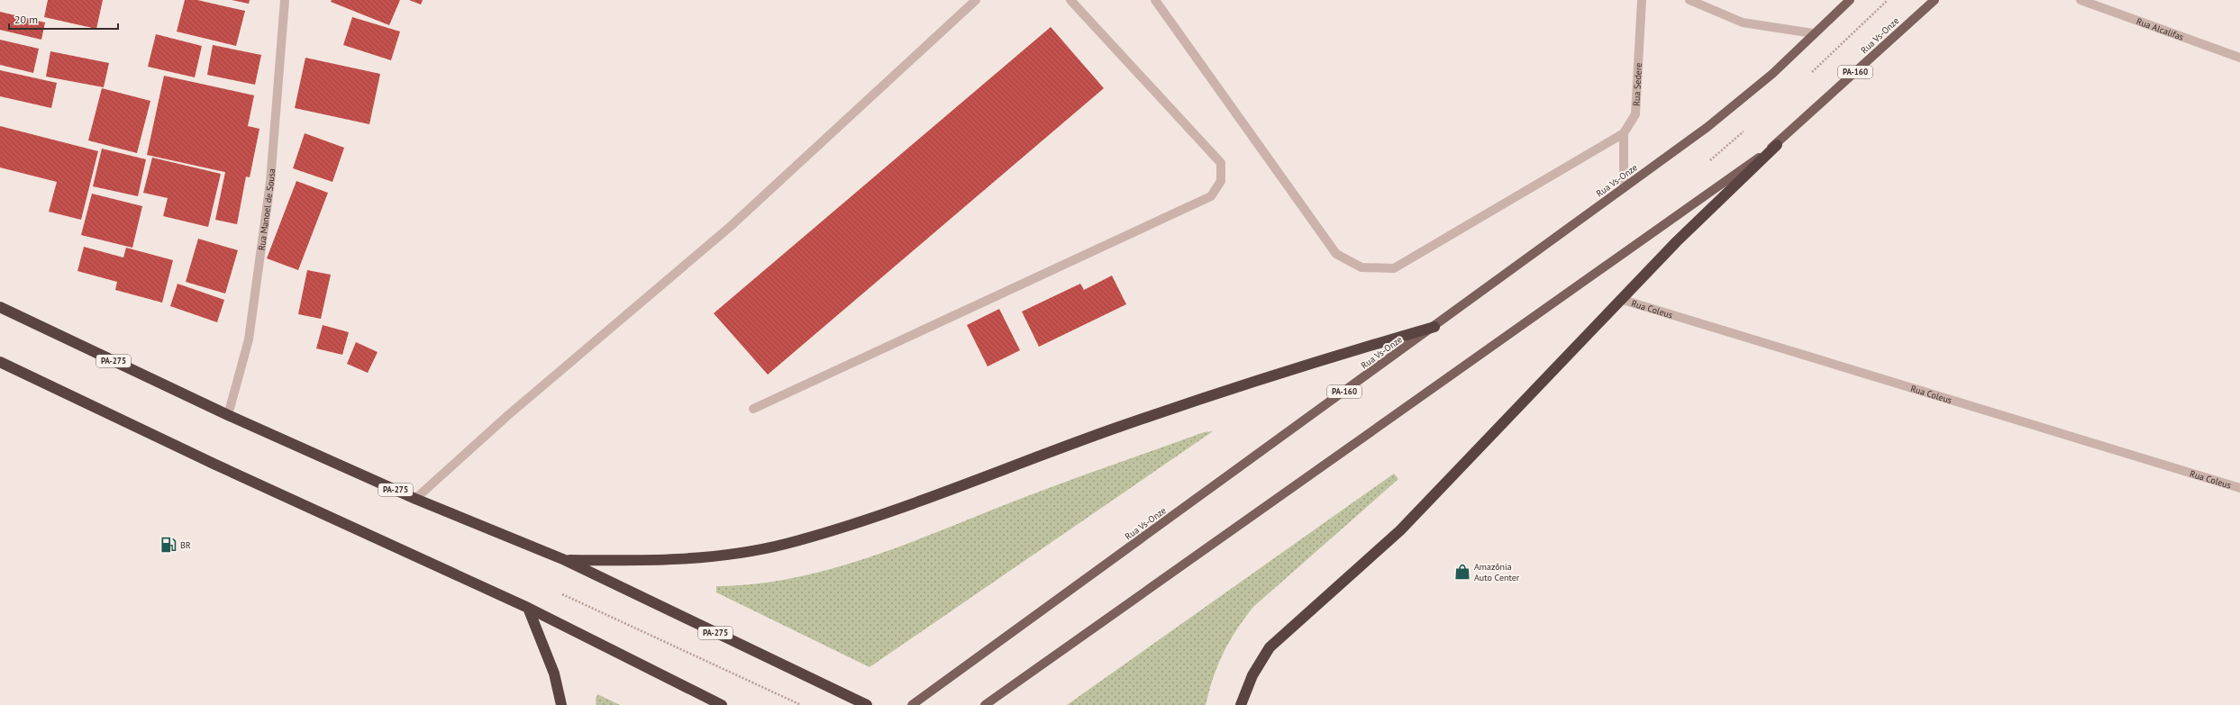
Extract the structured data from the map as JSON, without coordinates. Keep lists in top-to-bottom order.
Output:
{
  "streets": {
    "highway": ["PA-275"],
    "main road": ["Rua Vs-Onze", "PA-160"],
    "street": [
      "Rua Alcalifas",
      "Rua Sedere",
      "Rua Manoel de Sousa",
      "Rua Coleus"
    ]
  },
  "crossings": [
    ["Rua Vs-Onze", "PA-160"],
    ["Rua Manoel de Sousa", "PA-275"]
  ],
  "places": {
    "fuel station": ["BR"],
    "shop": ["Amazônia Auto Center"]
  },
  "scale_bar": "20 m"
}
